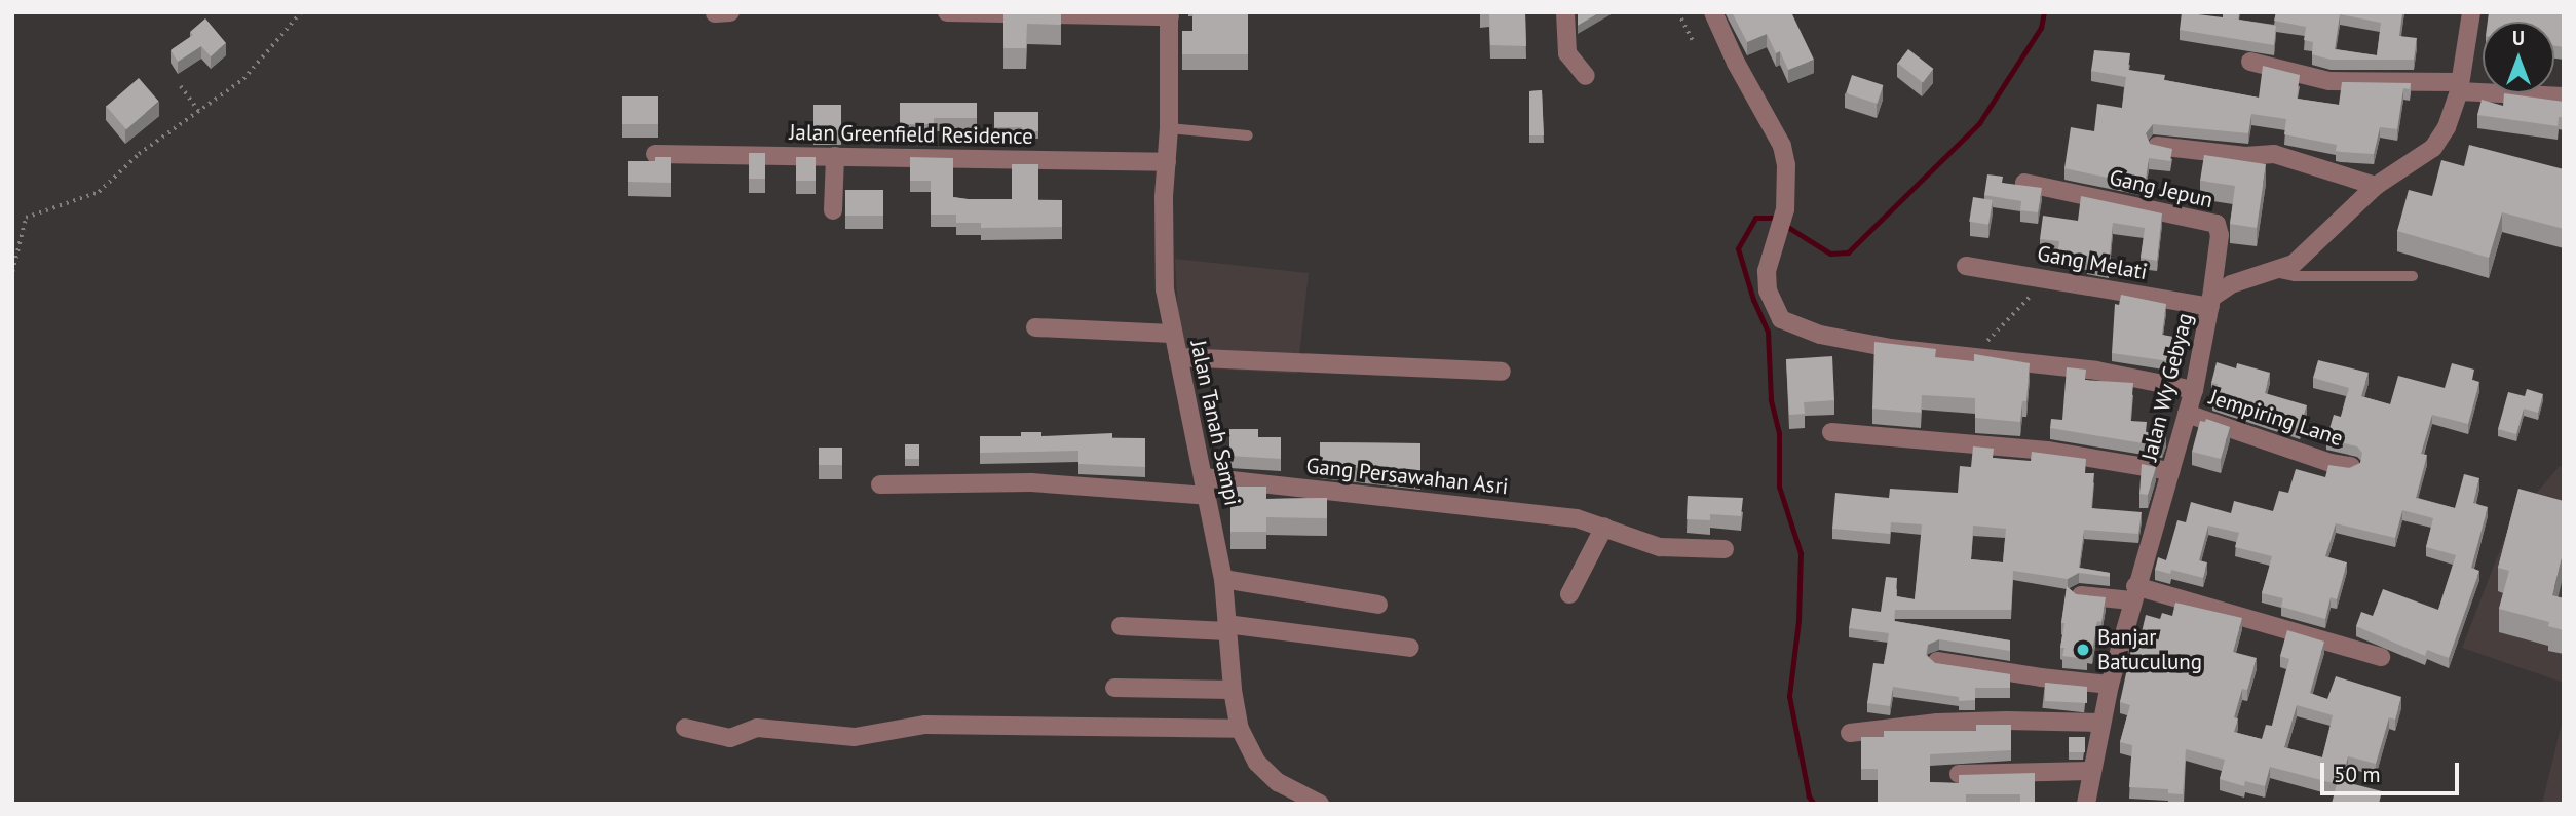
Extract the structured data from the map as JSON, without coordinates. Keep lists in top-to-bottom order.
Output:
{
  "streets": {
    "street": [
      "Jalan Greenfield Residence",
      "Gang Jepun",
      "Gang Melati",
      "Jalan Wy Gebyag",
      "Jempiring Lane",
      "Jalan Tanah Sampi",
      "Gang Persawahan Asri"
    ]
  },
  "crossings": [
    ["Jalan Greenfield Residence", "Jalan Tanah Sampi"],
    ["Gang Jepun", "Gang Melati"],
    ["Gang Jepun", "Jalan Wy Gebyag"],
    ["Gang Melati", "Jalan Wy Gebyag"],
    ["Jalan Wy Gebyag", "Jempiring Lane"],
    ["Jalan Tanah Sampi", "Gang Persawahan Asri"]
  ],
  "places": ["Banjar Batuculung"],
  "scale_bar": "50 m",
  "north": "top"
}
